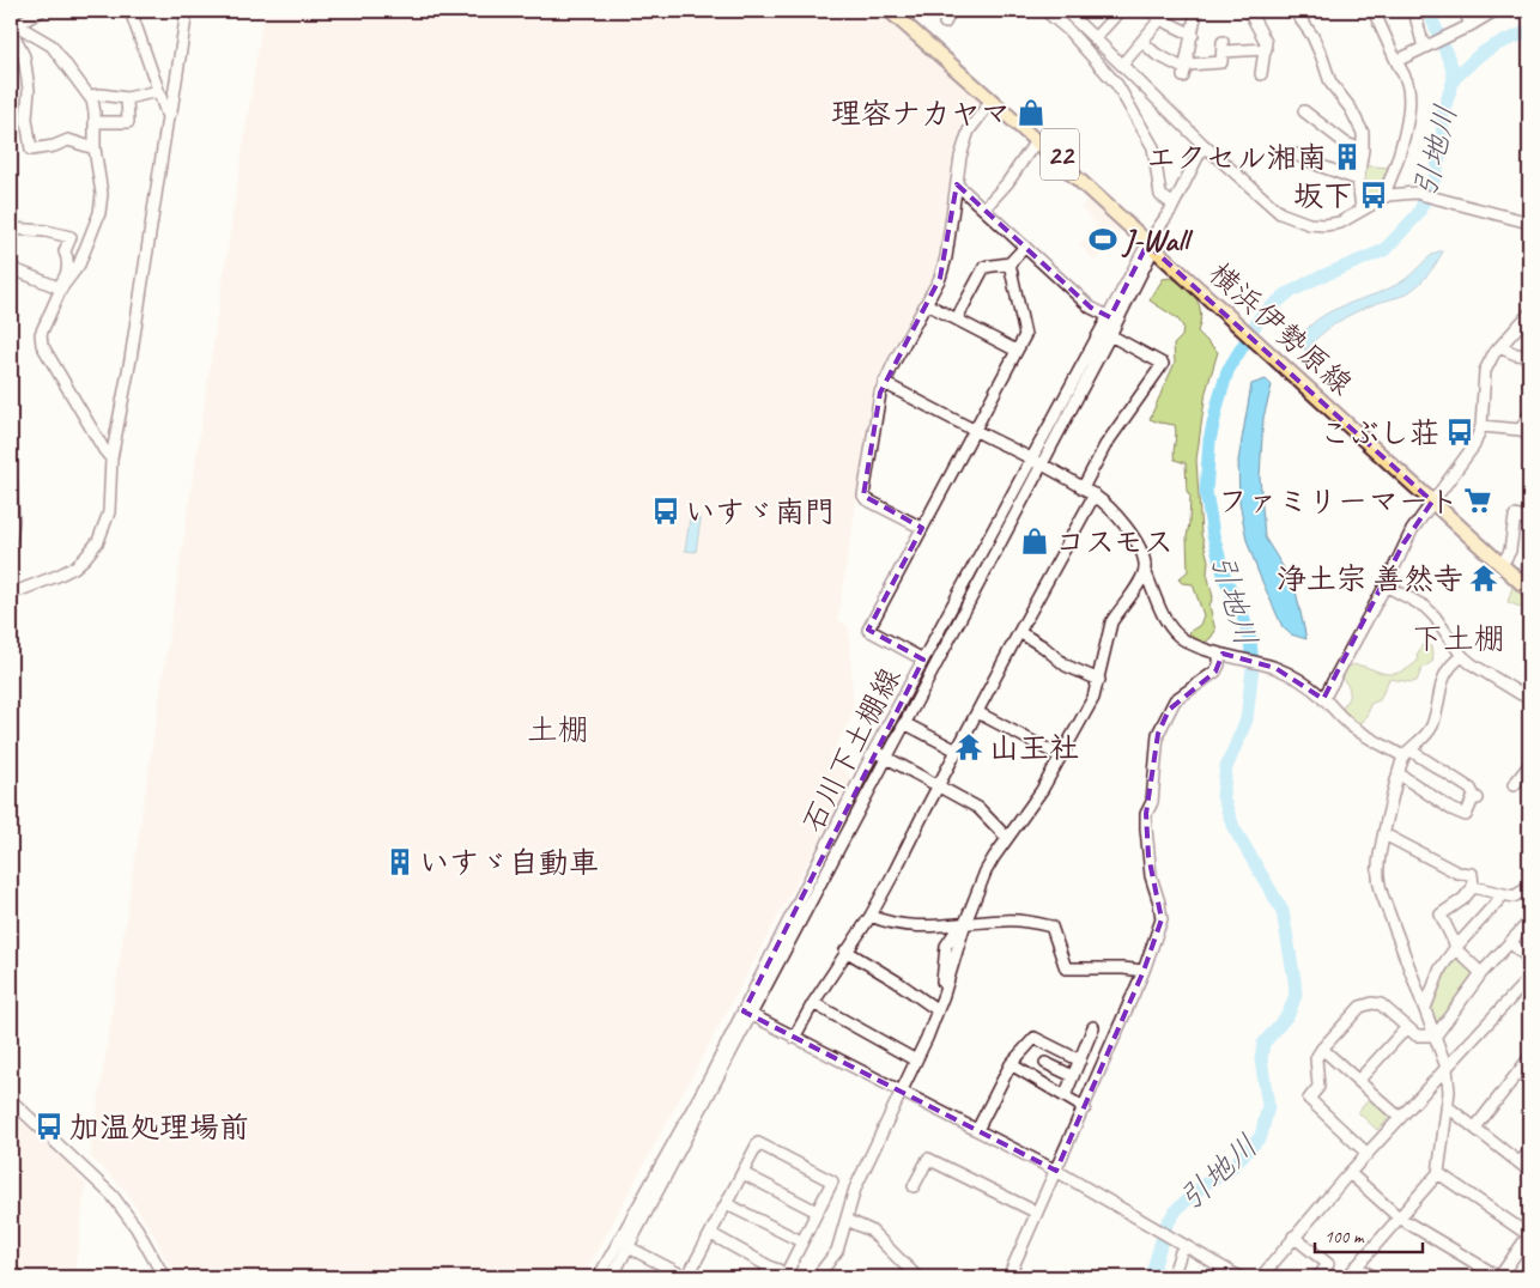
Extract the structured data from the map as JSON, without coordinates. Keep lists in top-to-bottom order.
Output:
{
  "streets": {
    "main road": ["22", "横浜伊勢原線"],
    "street": ["石川下土棚線"]
  },
  "crossings": [
    ["横浜伊勢原線", "石川下土棚線"]
  ],
  "districts": ["下土棚", "土棚"],
  "water": ["引地川"],
  "places": {
    "shop": ["理容ナカヤマ", "コスモス"],
    "building": ["エクセル湘南", "いすゞ自動車"],
    "bus stop": [
      "坂下",
      "こぶし荘",
      "いすゞ南門",
      "加温処理場前"
    ],
    "sports": ["J-Wall"],
    "supermarket": ["ファミリーマート"],
    "temple": ["浄土宗 善然寺", "山王社"]
  },
  "scale_bar": "100 m"
}
